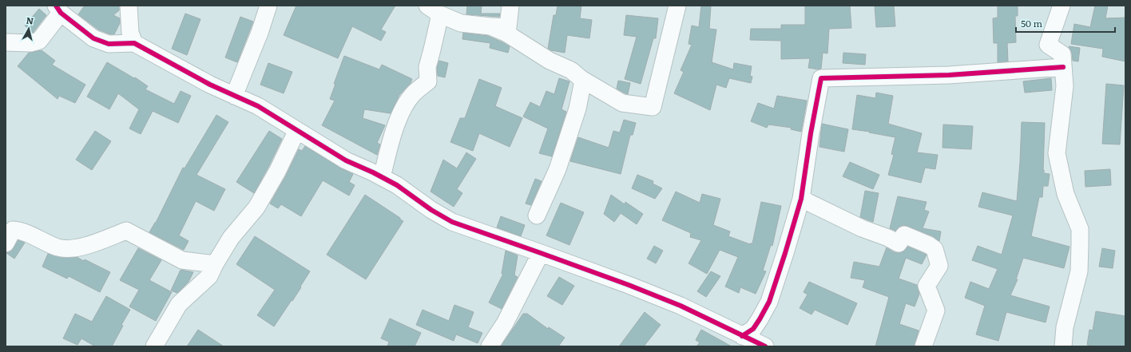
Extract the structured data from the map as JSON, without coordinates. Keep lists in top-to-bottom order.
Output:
{
  "scale_bar": "50 m",
  "north": "top"
}
